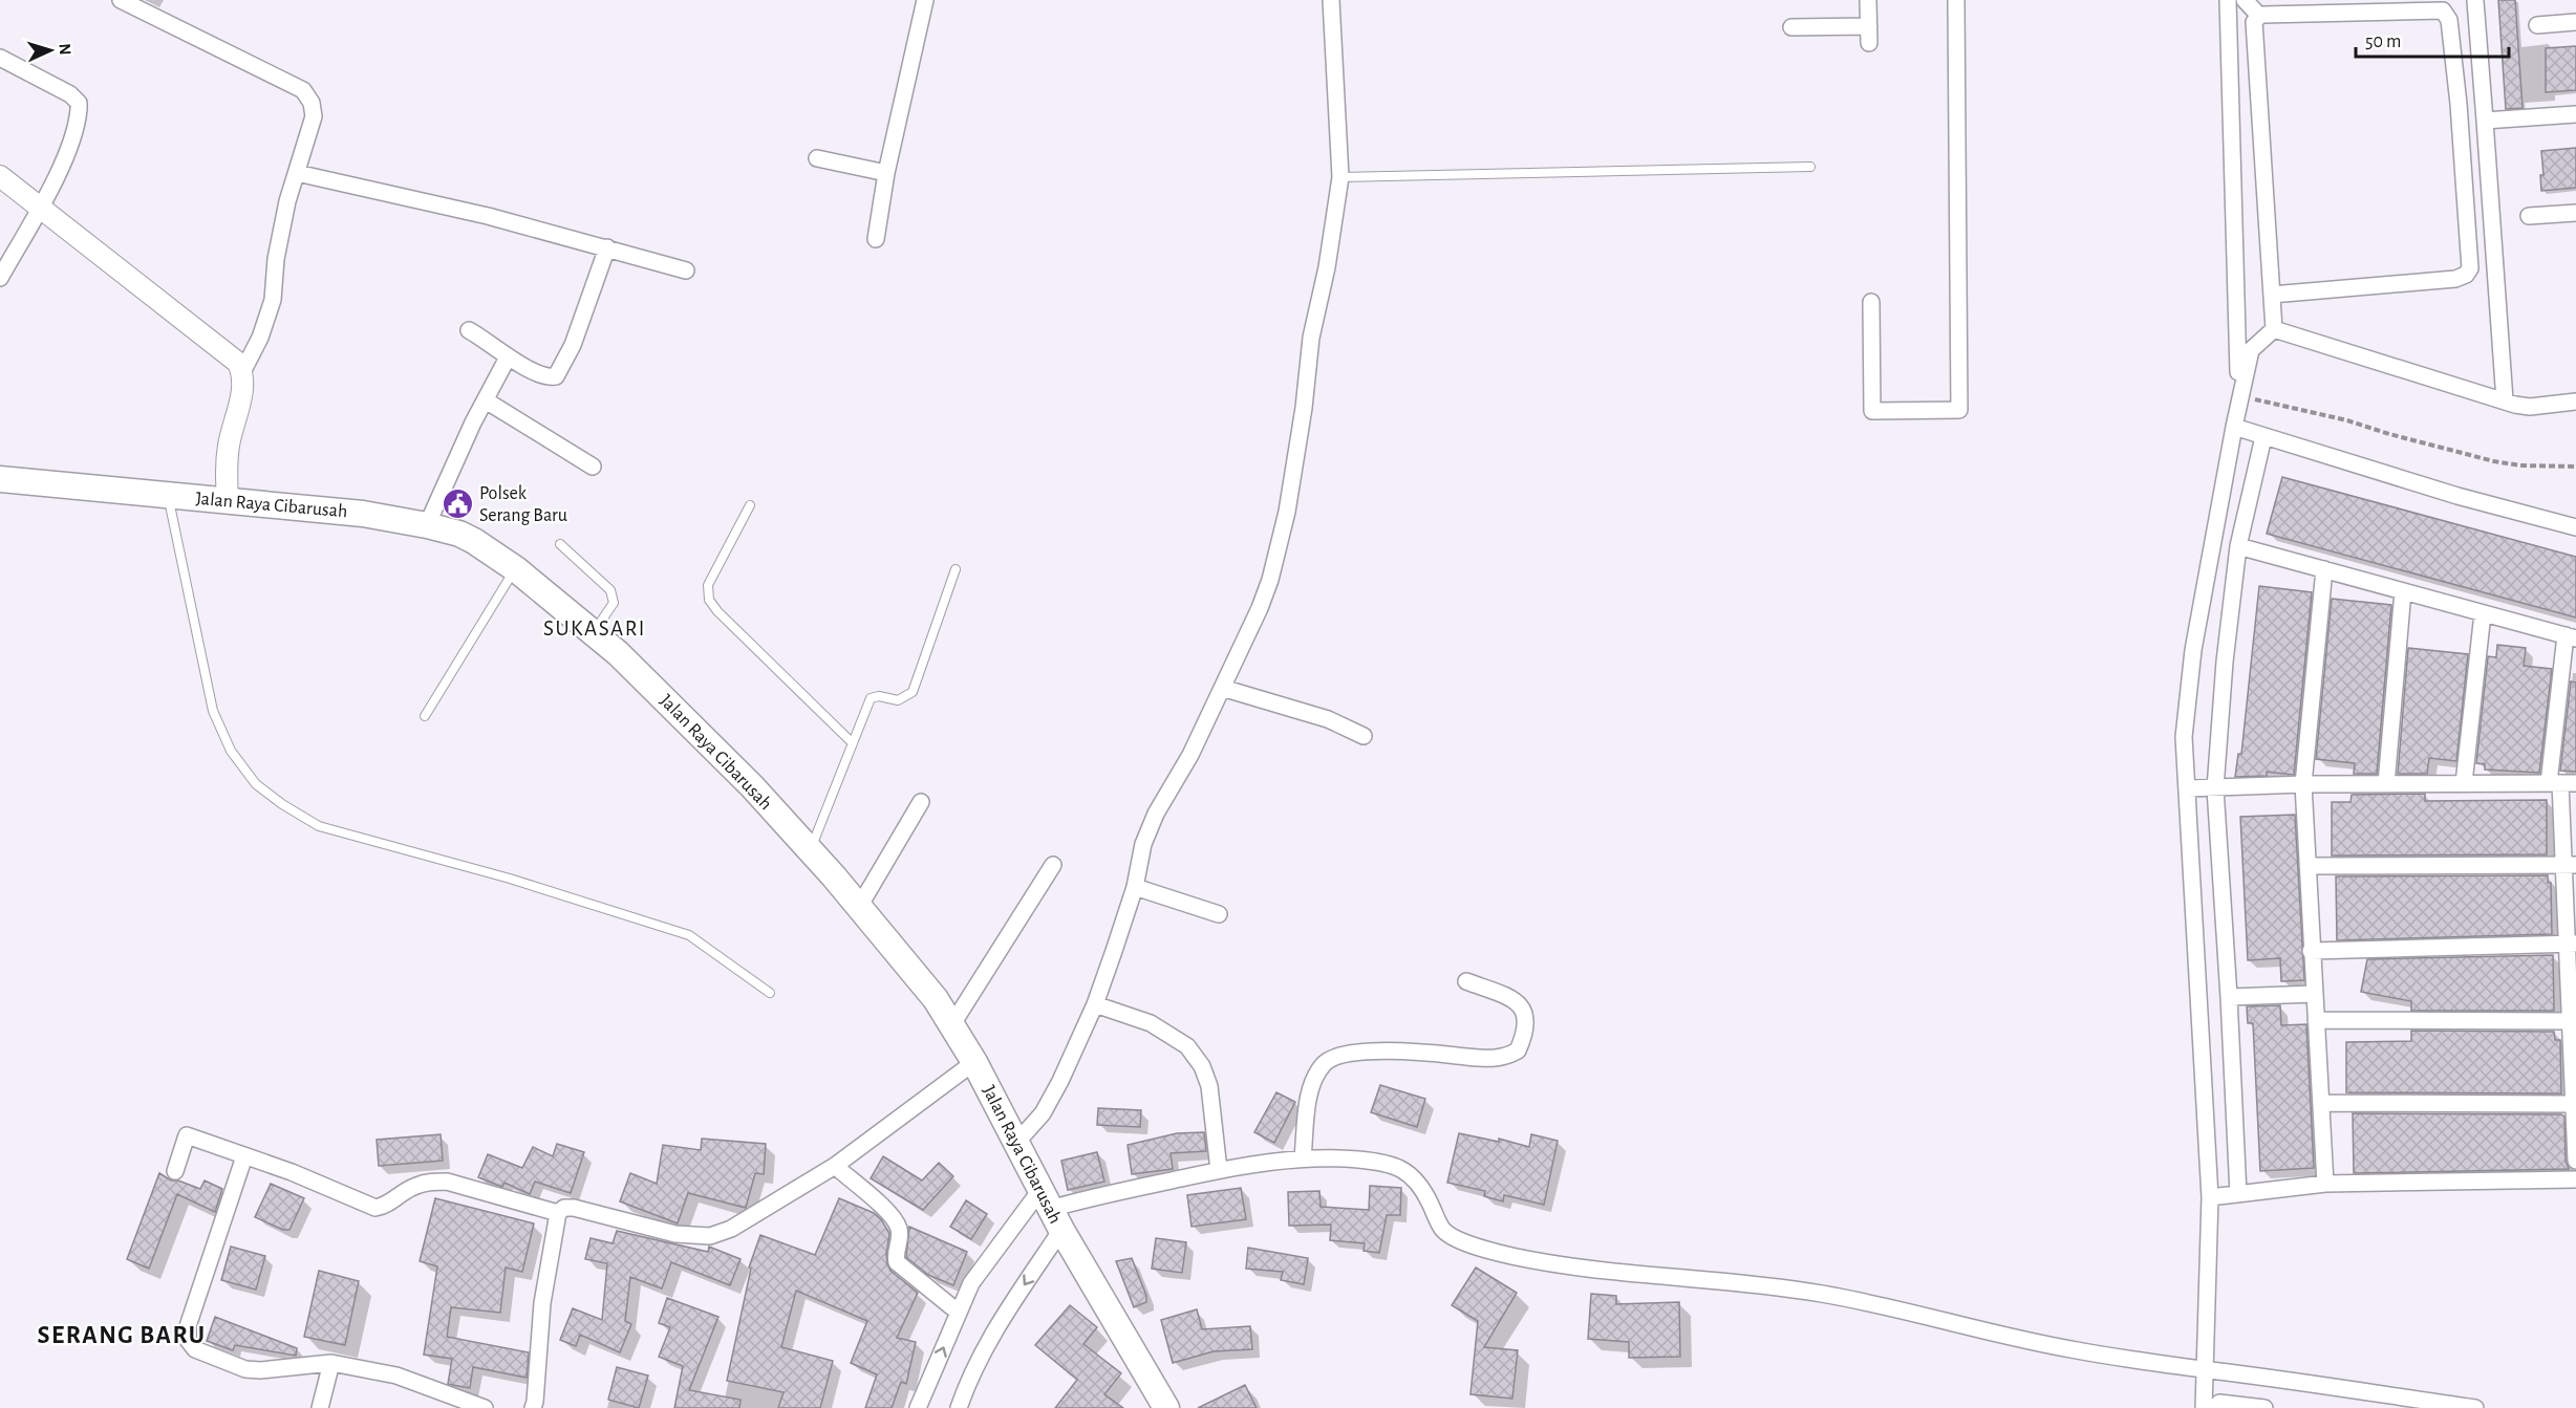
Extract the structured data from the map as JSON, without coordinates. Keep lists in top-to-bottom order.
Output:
{
  "streets": {
    "main road": ["Jalan Raya Cibarusah"]
  },
  "districts": ["SUKASARI", "SERANG BARU"],
  "places": {
    "public building": ["Polsek Serang Baru"]
  },
  "scale_bar": "50 m",
  "north": "right"
}
